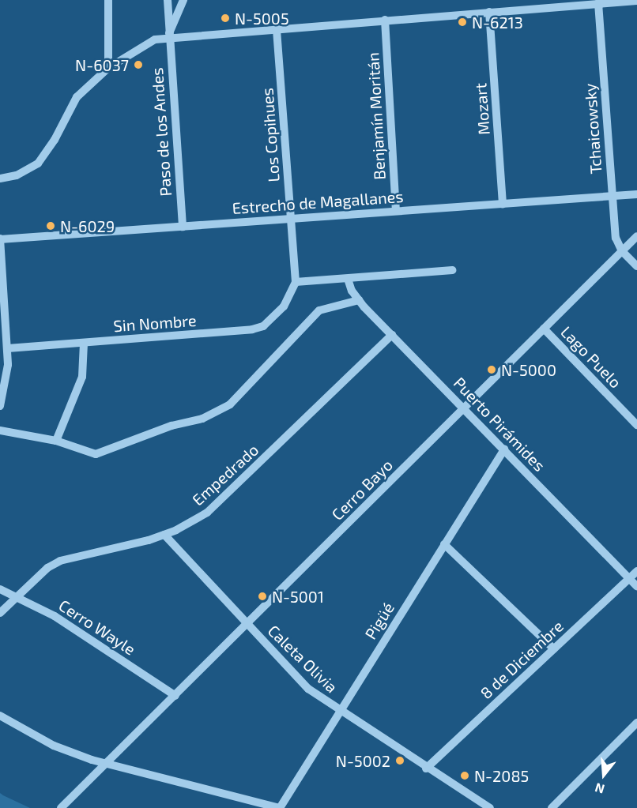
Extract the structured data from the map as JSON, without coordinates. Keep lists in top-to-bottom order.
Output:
{
  "streets": {
    "street": [
      "Mozart",
      "Benjamín Moritán",
      "Tchaicowsky",
      "Paso de los Andes",
      "Los Copihues",
      "Estrecho de Magallanes",
      "Sin Nombre",
      "Lago Puelo",
      "Puerto Pirámides",
      "Empedrado",
      "Cerro Bayo",
      "Pigüé",
      "Cerro Wayle",
      "Caleta Olivia",
      "8 de Diciembre"
    ]
  },
  "crossings": [
    ["Mozart", "Estrecho de Magallanes"],
    ["Benjamín Moritán", "Estrecho de Magallanes"],
    ["Tchaicowsky", "Estrecho de Magallanes"],
    ["Tchaicowsky", "Cerro Bayo"],
    ["Paso de los Andes", "Estrecho de Magallanes"],
    ["Los Copihues", "Estrecho de Magallanes"],
    ["Los Copihues", "Sin Nombre"],
    ["Lago Puelo", "Cerro Bayo"],
    ["Puerto Pirámides", "Empedrado"],
    ["Puerto Pirámides", "Cerro Bayo"],
    ["Puerto Pirámides", "Pigüé"],
    ["Puerto Pirámides", "8 de Diciembre"],
    ["Empedrado", "Cerro Wayle"],
    ["Empedrado", "Caleta Olivia"],
    ["Cerro Bayo", "Cerro Wayle"],
    ["Cerro Bayo", "Caleta Olivia"],
    ["Pigüé", "Caleta Olivia"],
    ["Caleta Olivia", "8 de Diciembre"]
  ],
  "places": [
    "N-5005",
    "N-6213",
    "N-6037",
    "N-6029",
    "N-5000",
    "N-5001",
    "N-5002",
    "N-2085"
  ],
  "north": "bottom"
}
